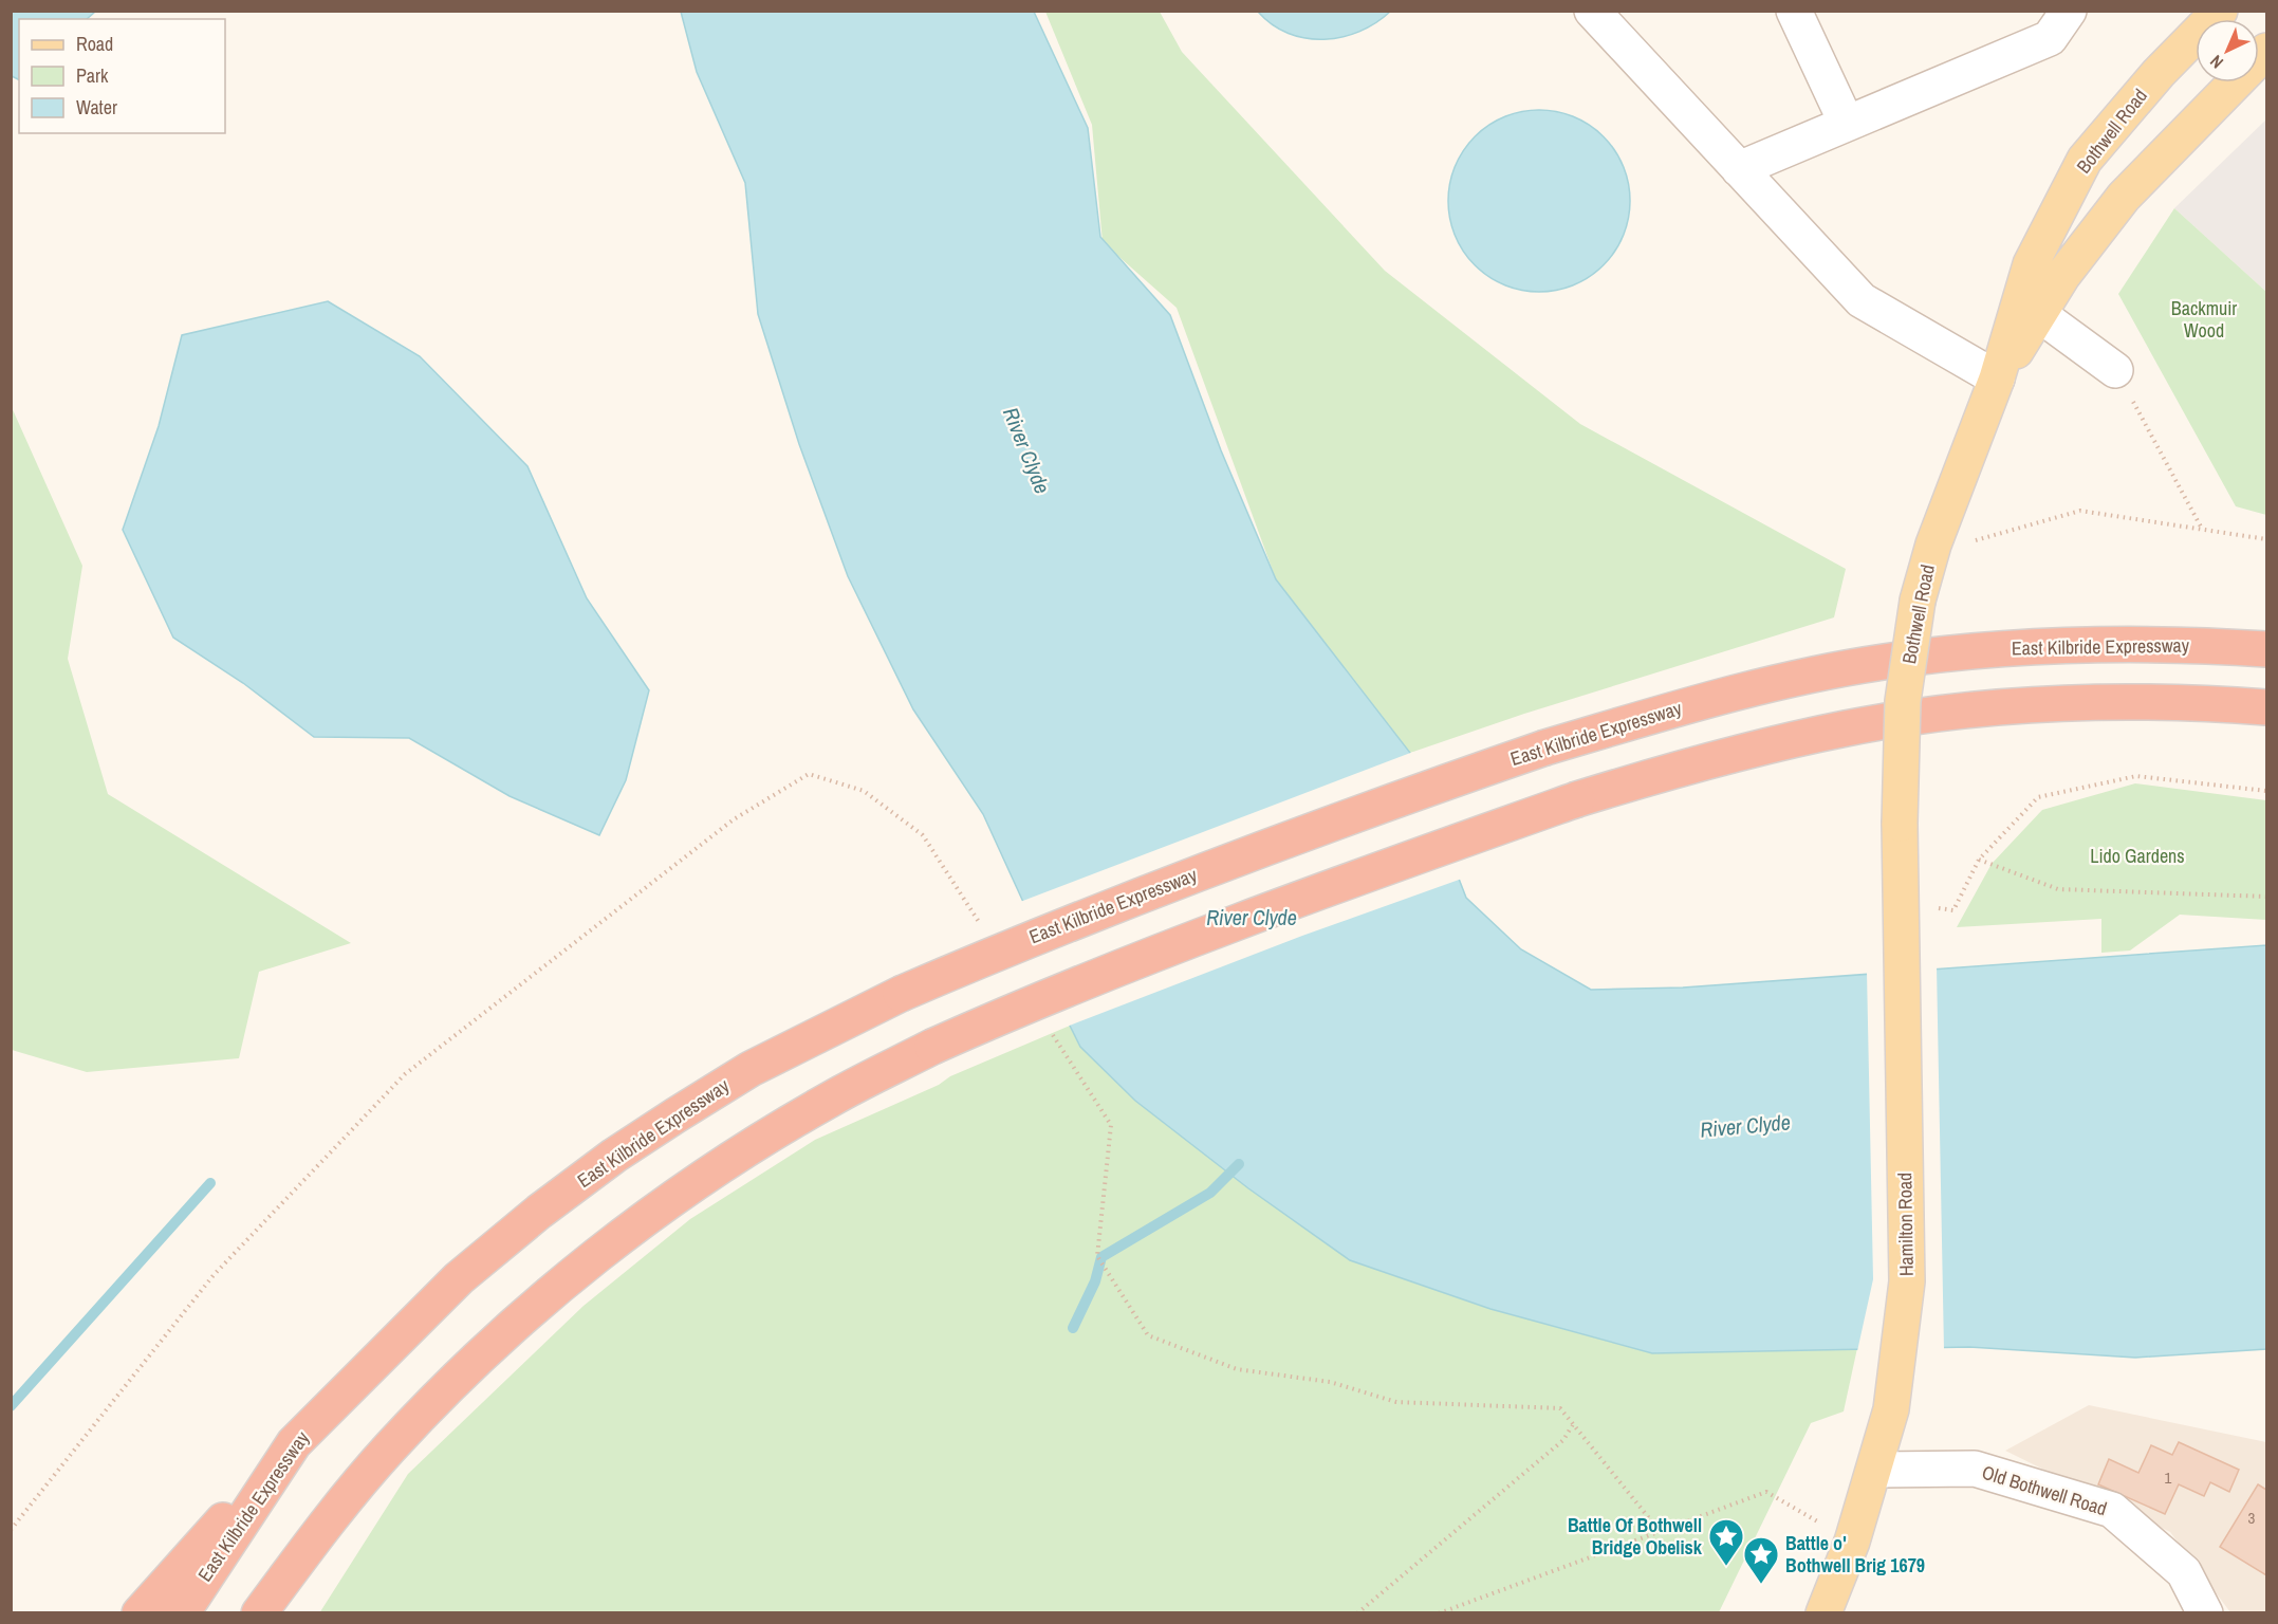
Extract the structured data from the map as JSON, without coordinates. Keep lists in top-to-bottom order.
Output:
{
  "streets": {
    "highway": ["East Kilbride Expressway"],
    "main road": ["Bothwell Road", "Hamilton Road"],
    "street": ["Old Bothwell Road"]
  },
  "crossings": [
    ["Bothwell Road", "Hamilton Road"],
    ["Hamilton Road", "Old Bothwell Road"]
  ],
  "water": ["River Clyde"],
  "parks": ["Backmuir Wood", "Lido Gardens"],
  "places": {
    "place": ["Battle Of Bothwell Bridge Obelisk", "Battle o' Bothwell Brig 1679"]
  },
  "house_numbers": ["1", "3"],
  "legend": ["Road", "Park", "Water"],
  "north": "bottom left"
}
